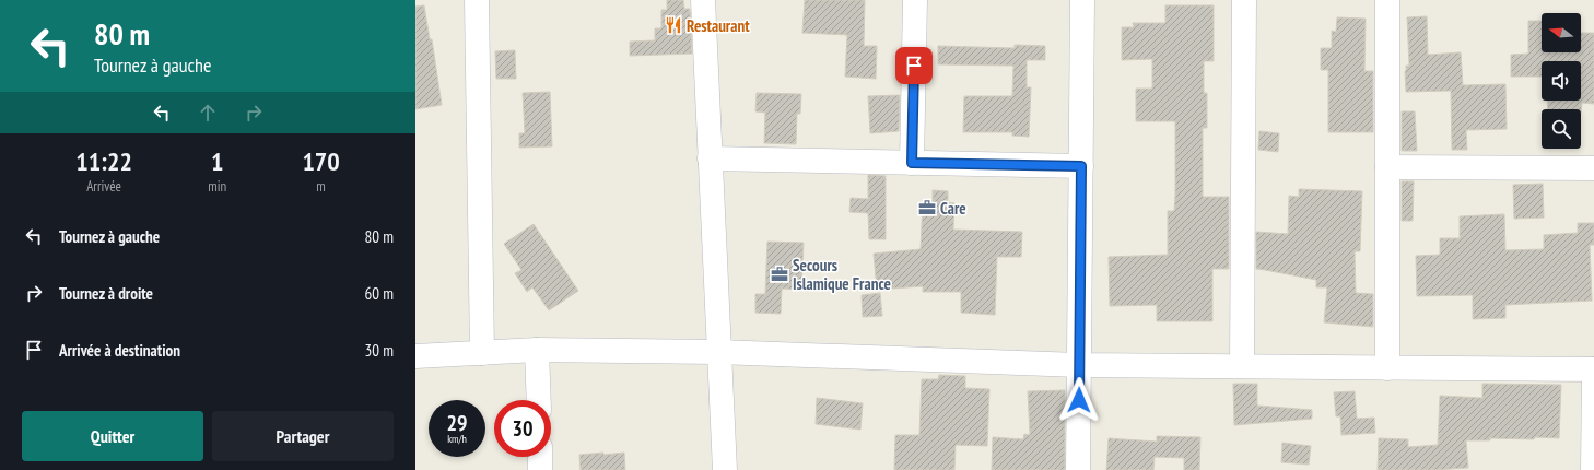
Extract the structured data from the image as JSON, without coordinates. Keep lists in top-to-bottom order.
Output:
{
  "places": {
    "restaurant": ["Restaurant"],
    "office": ["Care", "Secours Islamique France"]
  },
  "north": "left",
  "page": {
    "turn": ["80 m", "Tournez à gauche"],
    "eta": [
      "11:22",
      "Arrivée",
      "1",
      "min",
      "170",
      "m"
    ],
    "list": [
      {
        "name": "Tournez à gauche",
        "value": "80 m"
      },
      {
        "name": "Tournez à droite",
        "value": "60 m"
      },
      {
        "name": "Arrivée à destination",
        "value": "30 m"
      }
    ],
    "speed": "29 km/h",
    "limit": "30",
    "buttons": ["Quitter", "Partager"]
  }
}
